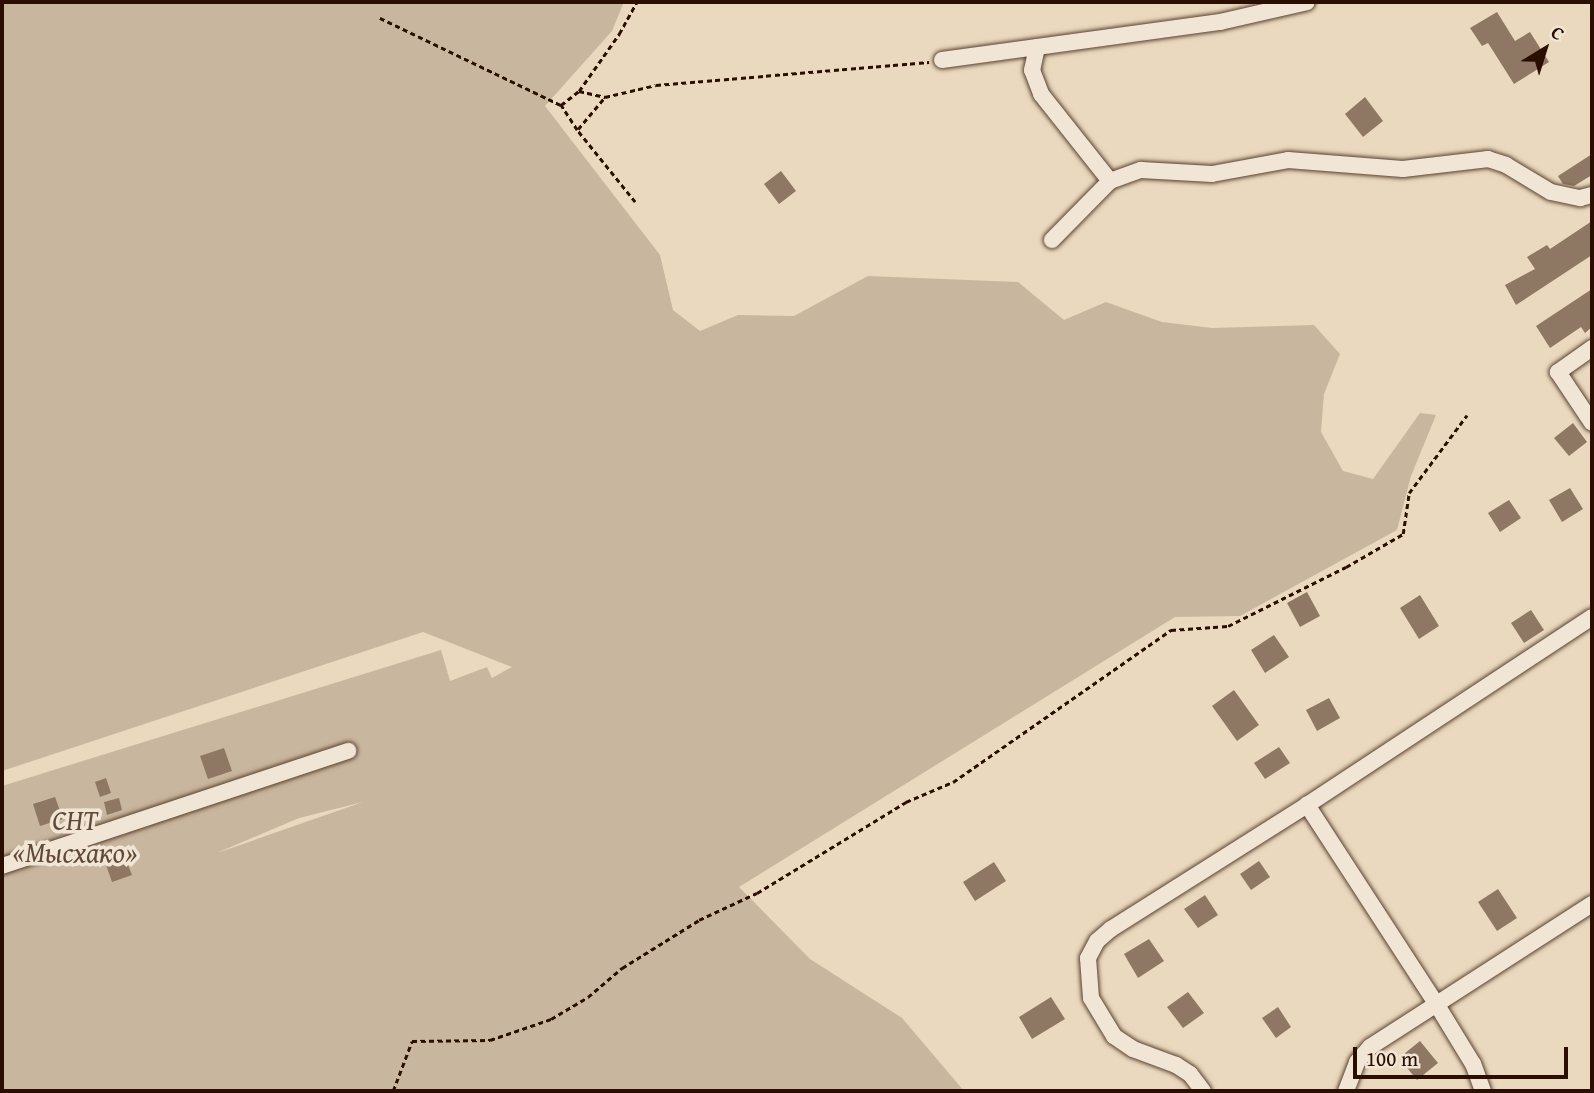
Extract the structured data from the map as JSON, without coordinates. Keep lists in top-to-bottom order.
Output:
{
  "parks": ["СНТ «Мысхако»"],
  "scale_bar": "100 m",
  "north": "top right"
}
